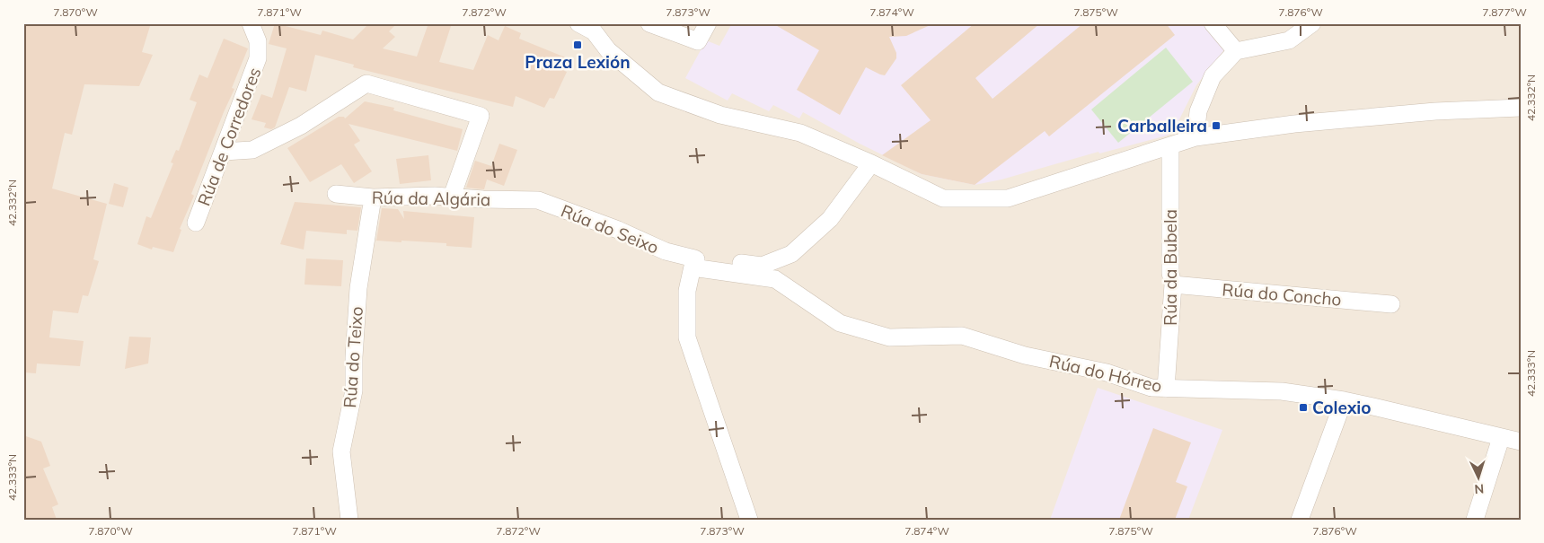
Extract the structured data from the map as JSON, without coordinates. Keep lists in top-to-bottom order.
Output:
{
  "streets": {
    "street": [
      "Rúa de Corredores",
      "Rúa da Algária",
      "Rúa do Seixo",
      "Rúa da Bubela",
      "Rúa do Concho",
      "Rúa do Teixo",
      "Rúa do Hórreo"
    ]
  },
  "crossings": [
    ["Rúa da Algária", "Rúa do Seixo"],
    ["Rúa da Algária", "Rúa do Teixo"],
    ["Rúa do Seixo", "Rúa do Hórreo"],
    ["Rúa da Bubela", "Rúa do Concho"],
    ["Rúa da Bubela", "Rúa do Hórreo"]
  ],
  "places": {
    "transit": ["Praza Lexión", "Carballeira", "Colexio"]
  },
  "north": "bottom",
  "coordinates": [
    "7.870°W",
    "7.871°W",
    "7.872°W",
    "7.873°W",
    "7.874°W",
    "7.875°W",
    "7.876°W",
    "7.877°W",
    "42.332°N",
    "42.333°N"
  ]
}
